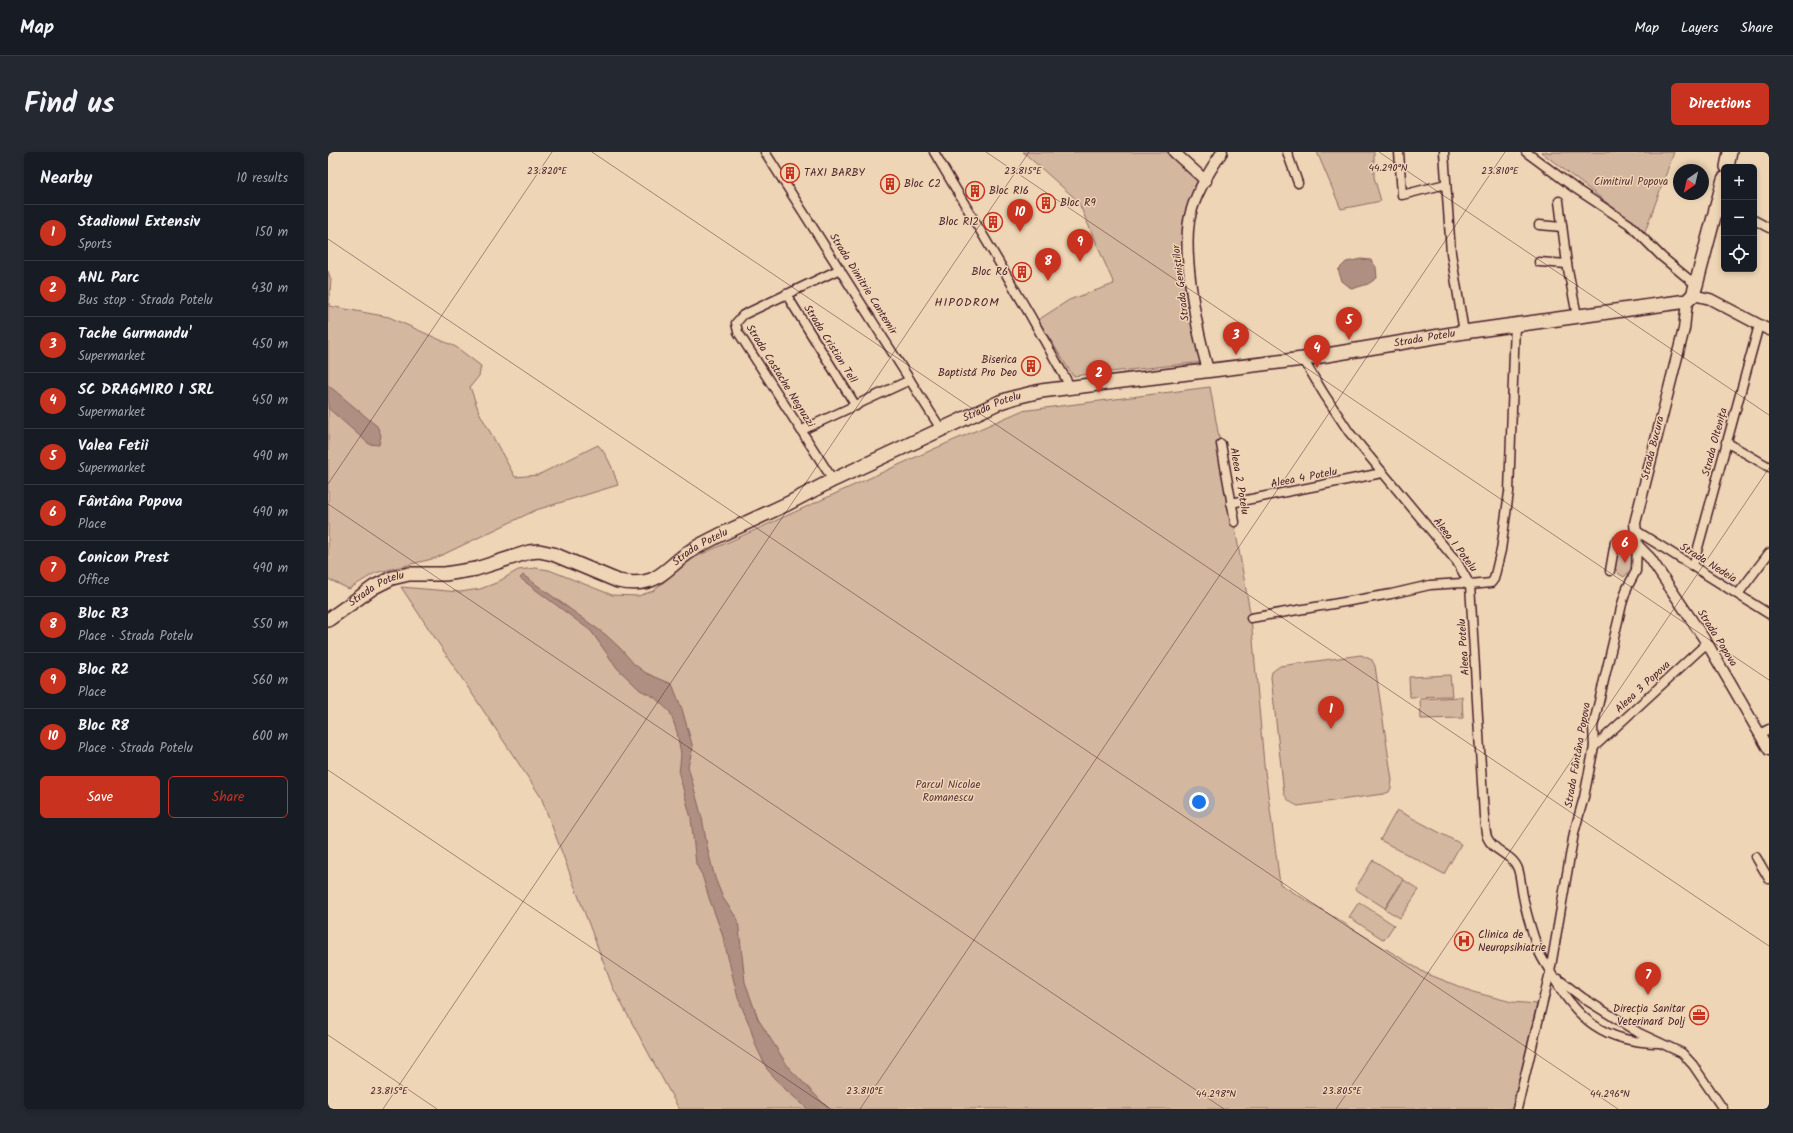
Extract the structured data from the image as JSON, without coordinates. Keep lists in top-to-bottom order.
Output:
{
  "streets": {
    "main road": ["Strada Potelu", "Strada Bucura"],
    "street": [
      "Strada Geniștilor",
      "Strada Dimitrie Cantemir",
      "Strada Cristian Tell",
      "Strada Costache Negruzzi",
      "Strada Oltenița",
      "Aleea 4 Potelu",
      "Aleea 2 Potelu",
      "Aleea 1 Potelu",
      "Strada Nedeia",
      "Strada Popova",
      "Aleea Potelu",
      "Aleea 3 Popova",
      "Strada Fântâna Popova"
    ]
  },
  "crossings": [
    ["Strada Geniștilor", "Strada Potelu"],
    ["Strada Dimitrie Cantemir", "Strada Potelu"],
    ["Strada Dimitrie Cantemir", "Strada Costache Negruzzi"],
    ["Strada Potelu", "Strada Costache Negruzzi"],
    ["Strada Potelu", "Strada Oltenița"],
    ["Strada Potelu", "Strada Bucura"],
    ["Strada Potelu", "Aleea 1 Potelu"],
    ["Strada Cristian Tell", "Strada Costache Negruzzi"],
    ["Strada Oltenița", "Strada Nedeia"],
    ["Strada Bucura", "Strada Nedeia"],
    ["Strada Bucura", "Strada Popova"],
    ["Strada Bucura", "Strada Fântâna Popova"],
    ["Aleea 4 Potelu", "Aleea 2 Potelu"],
    ["Aleea 4 Potelu", "Aleea 1 Potelu"],
    ["Aleea 1 Potelu", "Aleea Potelu"],
    ["Strada Popova", "Aleea 3 Popova"],
    ["Strada Popova", "Strada Fântâna Popova"],
    ["Aleea Potelu", "Strada Fântâna Popova"],
    ["Aleea 3 Popova", "Strada Fântâna Popova"]
  ],
  "districts": ["HIPODROM"],
  "parks": ["Cimitirul Popova", "Parcul Nicolae Romanescu"],
  "places": {
    "building": [
      "TAXI BARBY",
      "Bloc C2",
      "Bloc R16",
      "Bloc R9",
      "Bloc R12",
      "Bloc R6",
      "Biserica Baptistă Pro Deo"
    ],
    "hospital": ["Clinica de Neuropsihiatrie"],
    "office": ["Direcția Sanitar Veterinară Dolj"]
  },
  "north": "bottom left",
  "page": {
    "header": "Map",
    "nav": ["Map", "Layers", "Share"],
    "title": "Find us",
    "buttons": [
      "Directions",
      ["Save", "Share"]
    ],
    "heading": ["Nearby", "10 results"],
    "map_buttons": ["+", "−"],
    "pins": [
      "10",
      "9",
      "8",
      "5",
      "3",
      "4",
      "2",
      "6",
      "1",
      "7"
    ],
    "list": [
      {
        "mark": "1",
        "name": "Stadionul Extensiv",
        "note": "Sports",
        "value": "150 m"
      },
      {
        "mark": "2",
        "name": "ANL Parc",
        "note": "Bus stop · Strada Potelu",
        "value": "430 m"
      },
      {
        "mark": "3",
        "name": "Tache Gurmandu'",
        "note": "Supermarket",
        "value": "450 m"
      },
      {
        "mark": "4",
        "name": "SC DRAGMIRO 1 SRL",
        "note": "Supermarket",
        "value": "450 m"
      },
      {
        "mark": "5",
        "name": "Valea Fetii",
        "note": "Supermarket",
        "value": "490 m"
      },
      {
        "mark": "6",
        "name": "Fântâna Popova",
        "note": "Place",
        "value": "490 m"
      },
      {
        "mark": "7",
        "name": "Conicon Prest",
        "note": "Office",
        "value": "490 m"
      },
      {
        "mark": "8",
        "name": "Bloc R3",
        "note": "Place · Strada Potelu",
        "value": "550 m"
      },
      {
        "mark": "9",
        "name": "Bloc R2",
        "note": "Place",
        "value": "560 m"
      },
      {
        "mark": "10",
        "name": "Bloc R8",
        "note": "Place · Strada Potelu",
        "value": "600 m"
      }
    ]
  },
  "coordinates": [
    "44.290°N",
    "23.820°E",
    "23.815°E",
    "23.810°E",
    "23.805°E",
    "44.298°N",
    "44.296°N"
  ]
}
